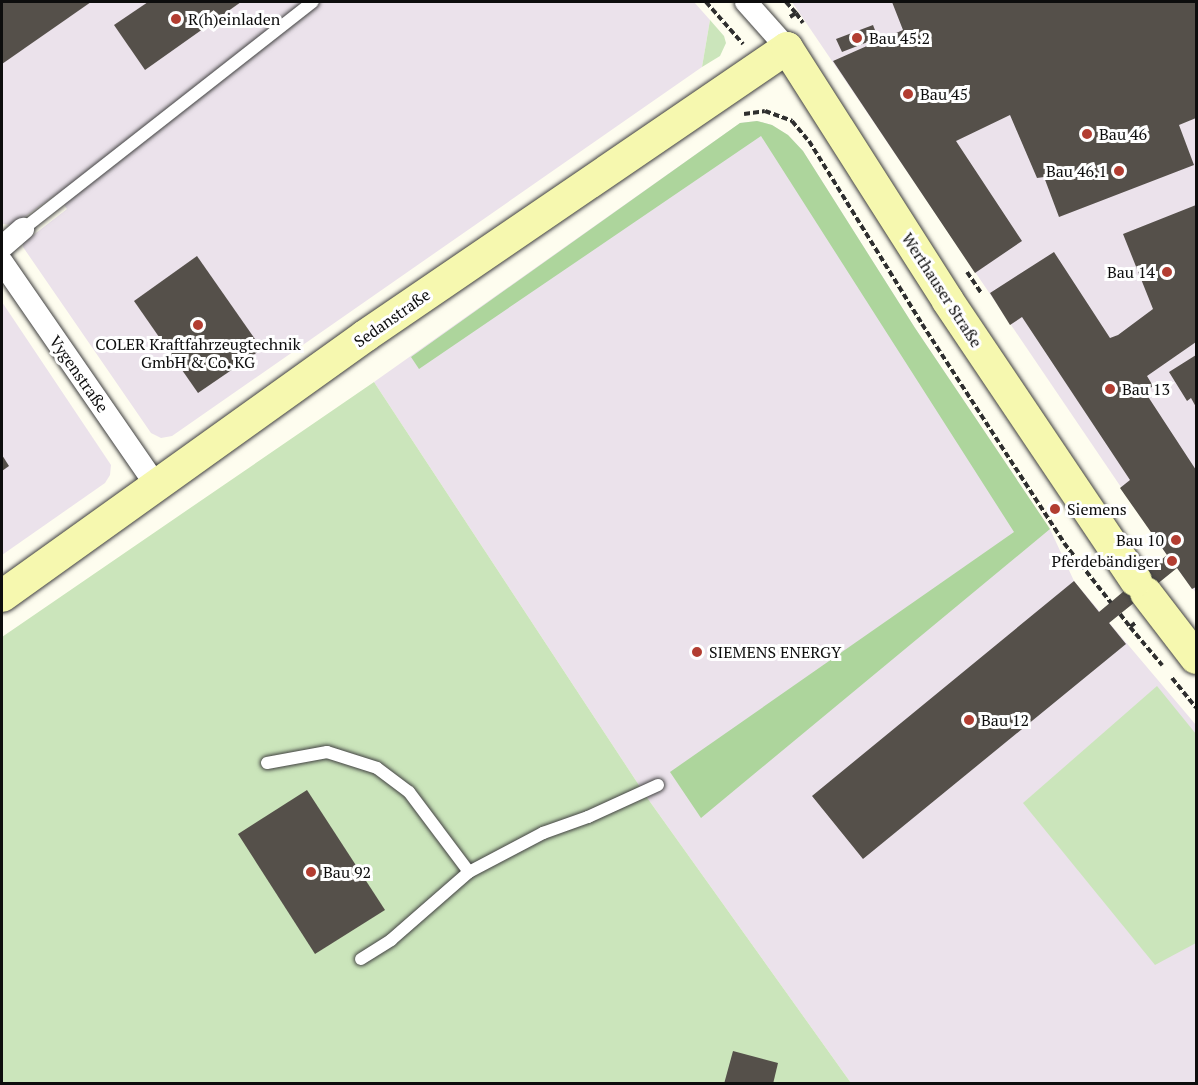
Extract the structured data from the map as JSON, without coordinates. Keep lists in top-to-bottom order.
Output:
{
  "streets": {
    "main road": ["Werthauser Straße", "Sedanstraße"],
    "street": ["Vygenstraße"]
  },
  "crossings": [
    ["Werthauser Straße", "Sedanstraße"],
    ["Sedanstraße", "Vygenstraße"]
  ],
  "places": [
    "R(h)einladen",
    "Bau 45.2",
    "Bau 45",
    "Bau 46",
    "Bau 46.1",
    "Bau 14",
    "COLER Kraftfahrzeugtechnik GmbH & Co. KG",
    "Bau 13",
    "Siemens",
    "Bau 10",
    "Pferdebändiger",
    "SIEMENS ENERGY",
    "Bau 12",
    "Bau 92"
  ]
}
